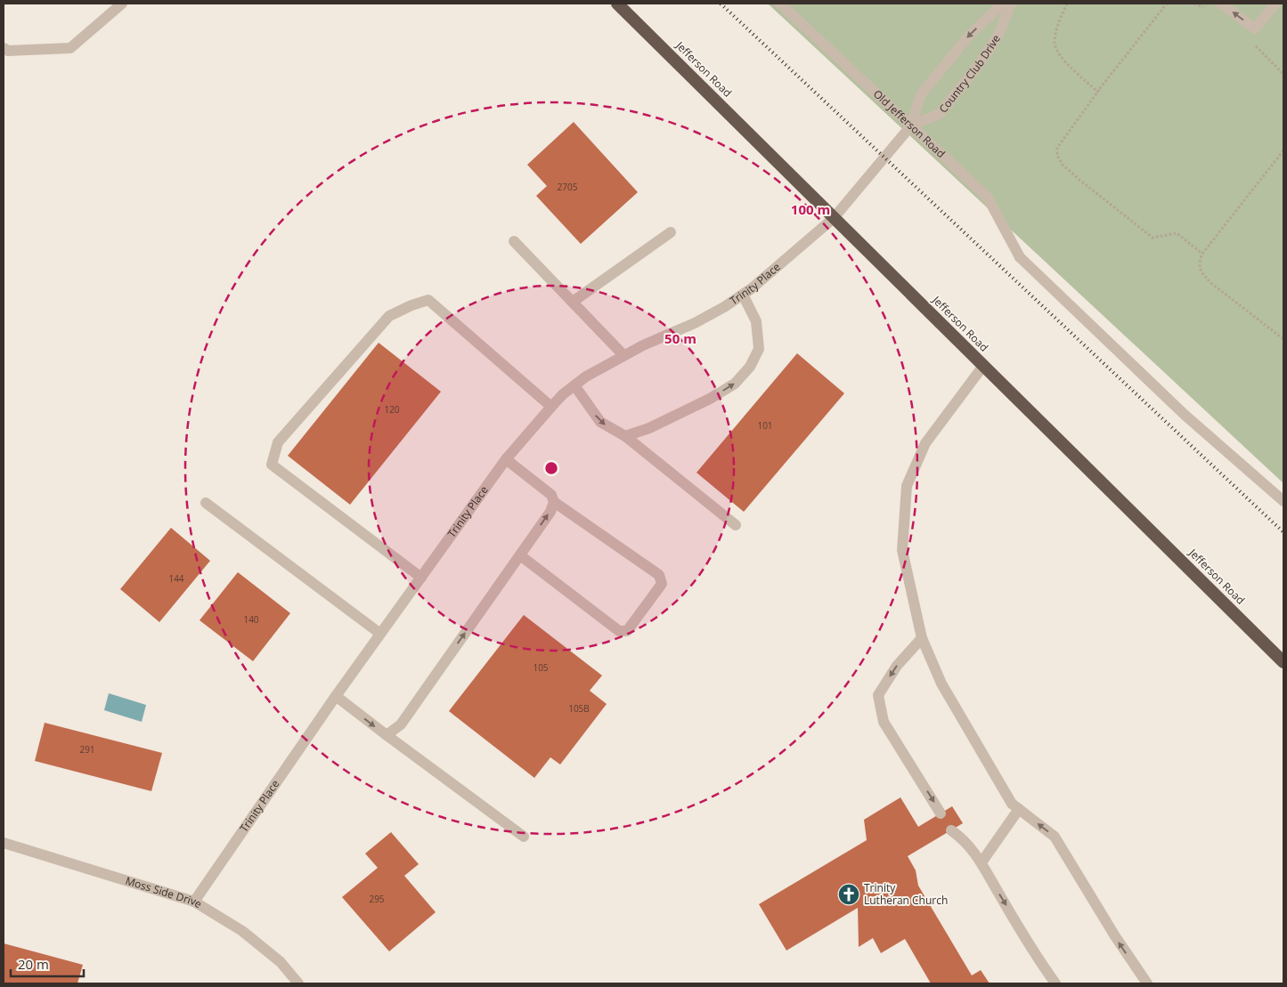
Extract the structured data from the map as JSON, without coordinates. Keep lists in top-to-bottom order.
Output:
{
  "streets": {
    "highway": ["Jefferson Road"],
    "street": [
      "Country Club Drive",
      "Old Jefferson Road",
      "Trinity Place",
      "Moss Side Drive"
    ]
  },
  "crossings": [
    ["Jefferson Road", "Country Club Drive"],
    ["Jefferson Road", "Trinity Place"],
    ["Country Club Drive", "Old Jefferson Road"],
    ["Country Club Drive", "Trinity Place"],
    ["Trinity Place", "Moss Side Drive"]
  ],
  "places": {
    "church": ["Trinity Lutheran Church"]
  },
  "house_numbers": [
    "2705",
    "120",
    "101",
    "144",
    "140",
    "105",
    "105B",
    "291",
    "295"
  ],
  "scale_bar": "20 m",
  "rings": ["100 m", "50 m"]
}
